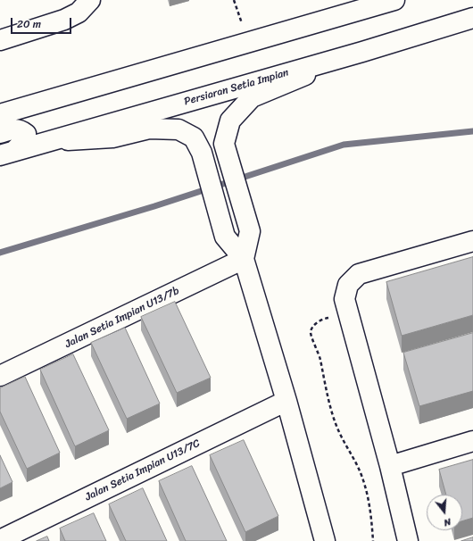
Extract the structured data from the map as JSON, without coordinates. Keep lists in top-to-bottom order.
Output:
{
  "streets": {
    "street": ["Persiaran Setia Impian", "Jalan Setia Impian U13/7b", "Jalan Setia Impian U13/7C"]
  },
  "scale_bar": "20 m",
  "north": "bottom"
}
